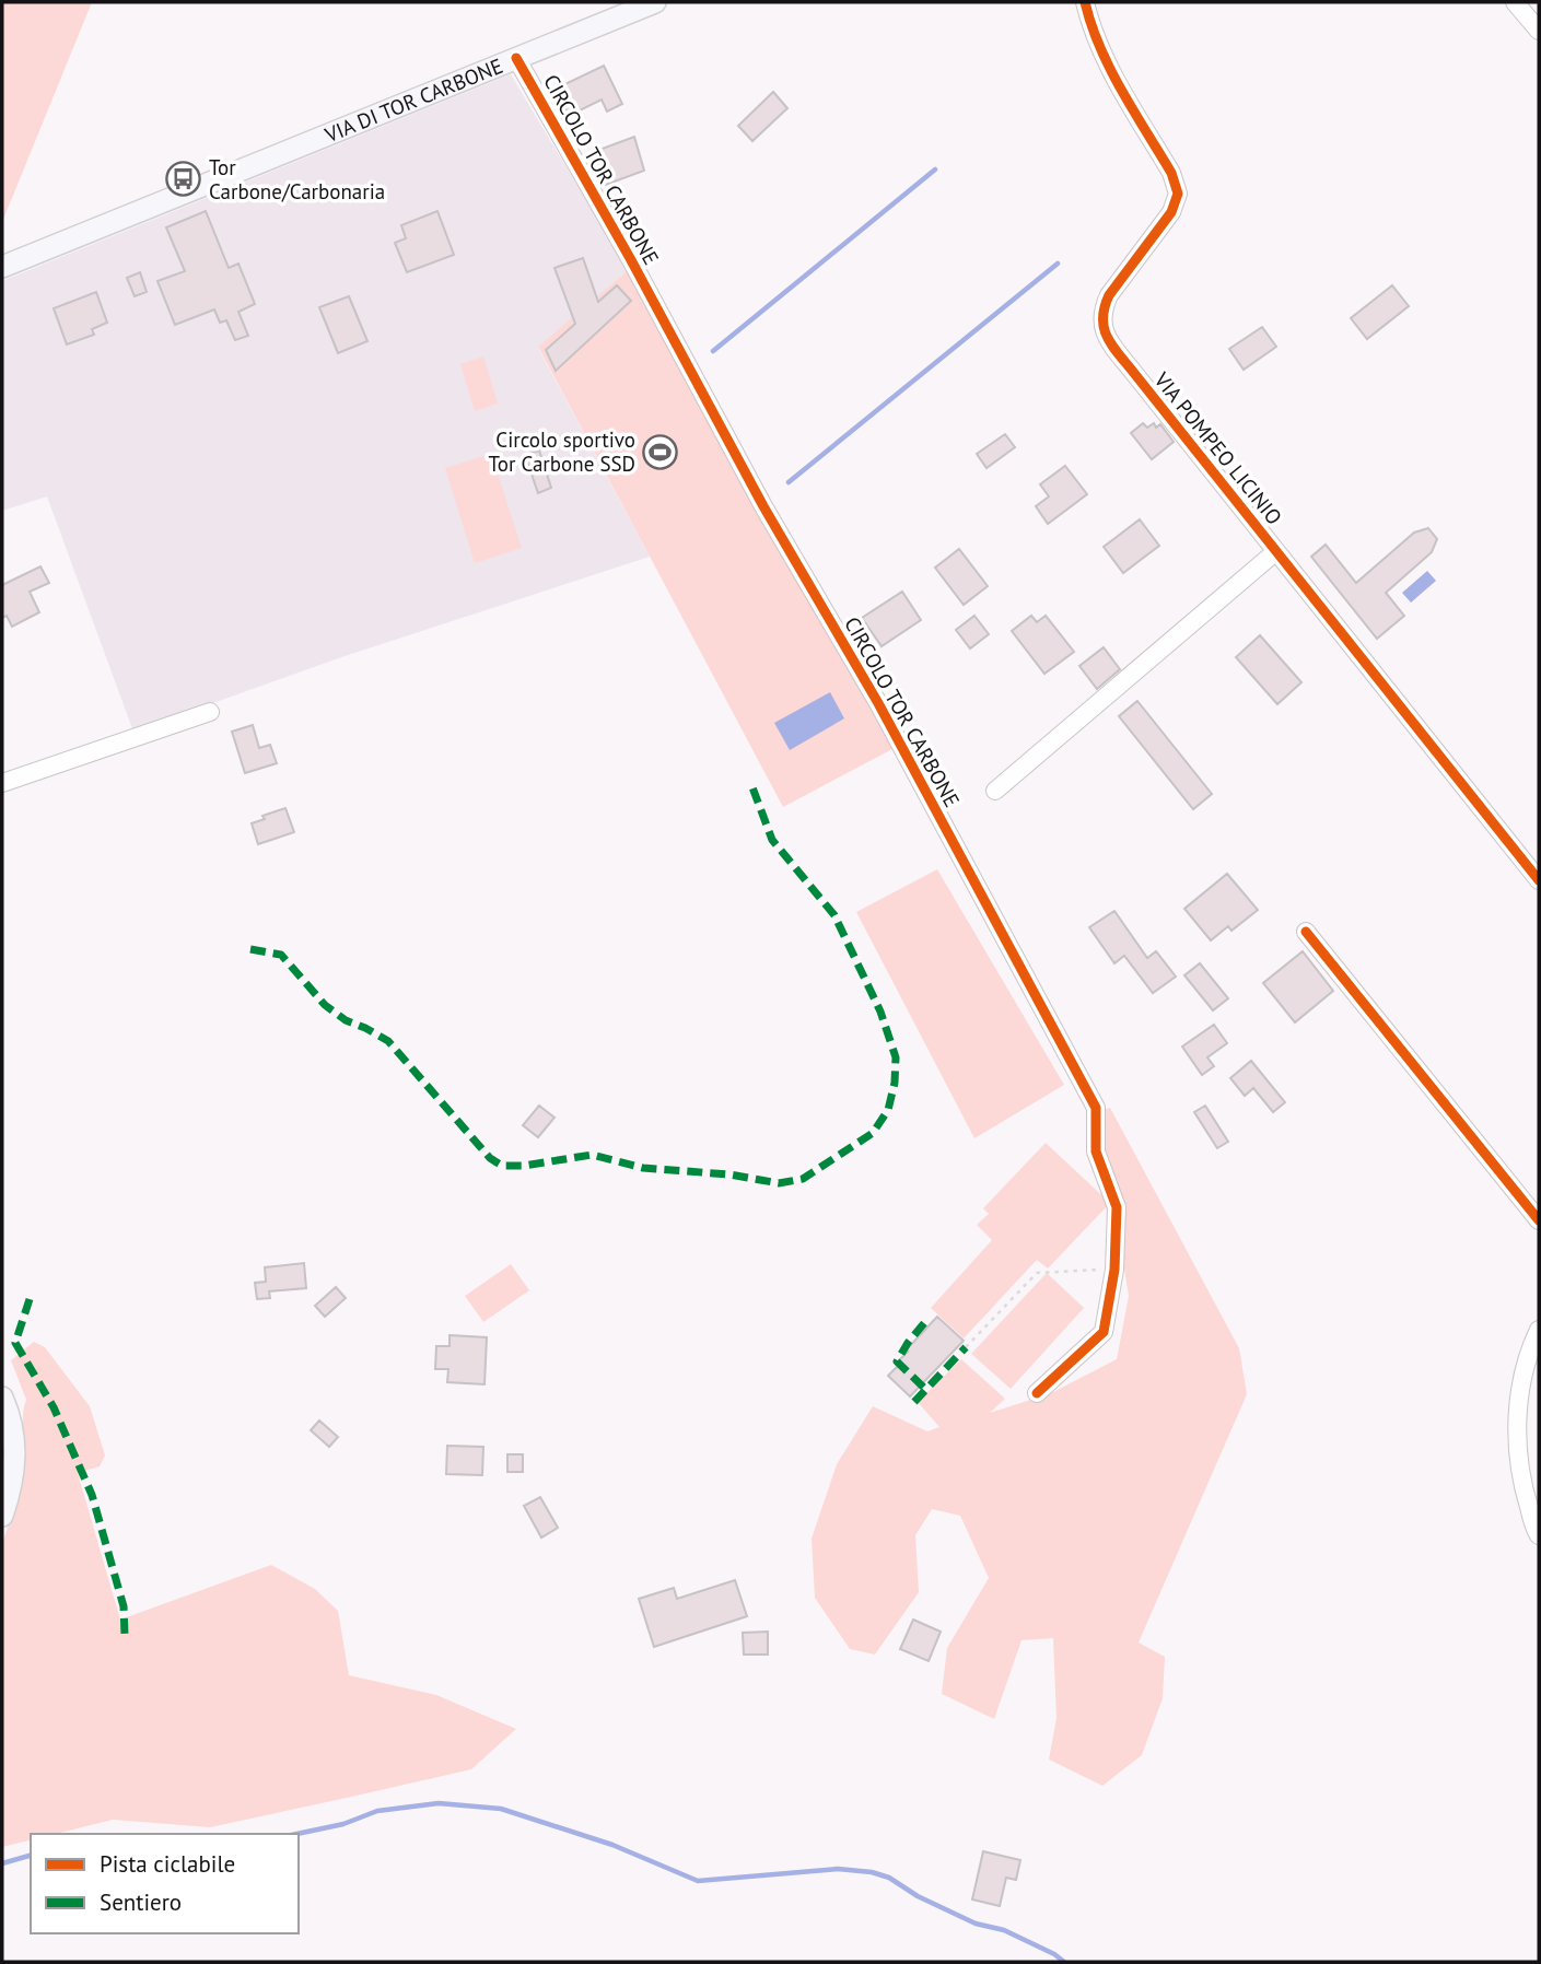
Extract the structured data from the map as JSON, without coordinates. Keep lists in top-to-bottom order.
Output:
{
  "streets": {
    "main road": ["VIA DI TOR CARBONE"],
    "street": ["CIRCOLO TOR CARBONE", "VIA POMPEO LICINIO"]
  },
  "crossings": [
    ["VIA DI TOR CARBONE", "CIRCOLO TOR CARBONE"]
  ],
  "places": {
    "bus stop": ["Tor Carbone/Carbonaria"],
    "sports": ["Circolo sportivo Tor Carbone SSD"]
  },
  "legend": ["Pista ciclabile", "Sentiero"]
}
